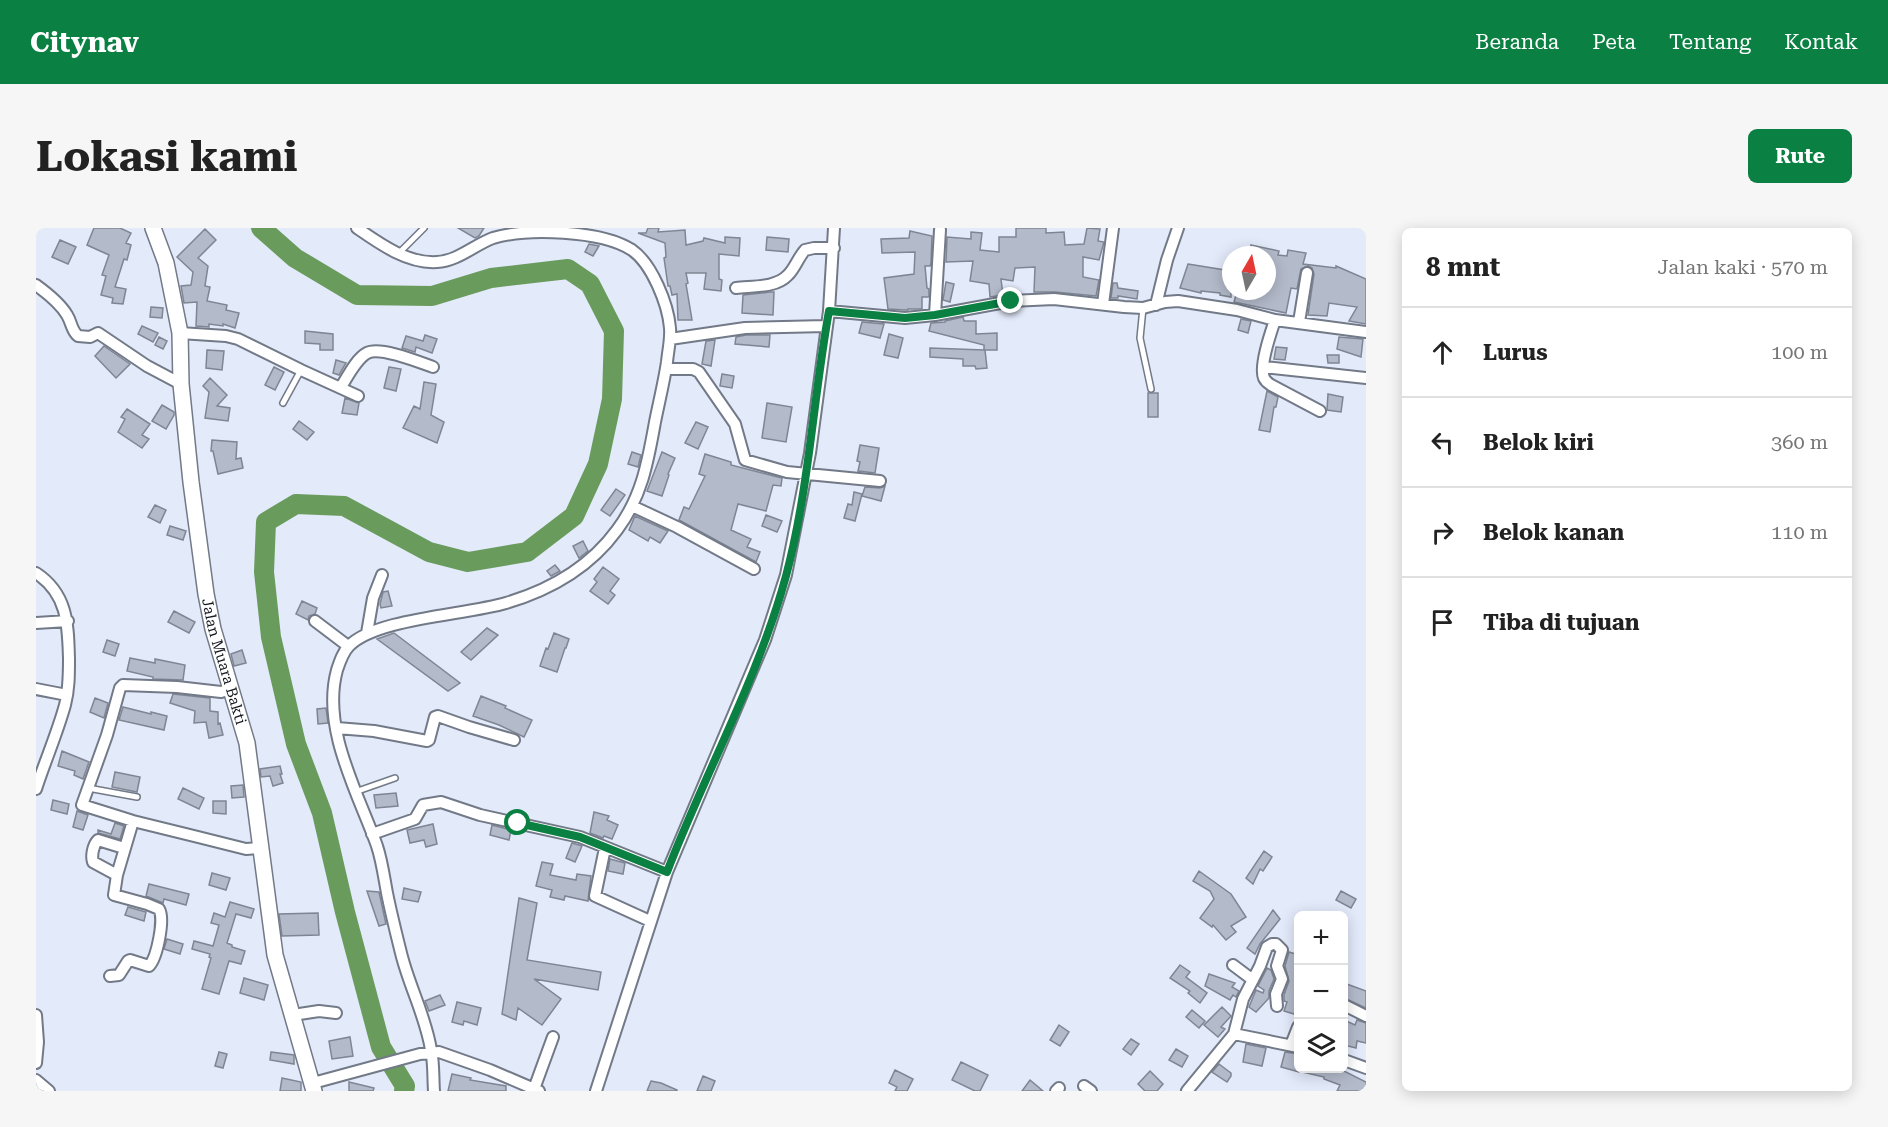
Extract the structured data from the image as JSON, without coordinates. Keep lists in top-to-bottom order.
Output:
{
  "streets": {
    "main road": ["Jalan Muara Bakti"]
  },
  "north": "top",
  "page": {
    "header": "Citynav",
    "nav": [
      "Beranda",
      "Peta",
      "Tentang",
      "Kontak"
    ],
    "buttons": "Rute",
    "title": "Lokasi kami",
    "heading": ["8 mnt", "Jalan kaki · 570 m"],
    "list": [
      ["Lurus", "100 m"],
      ["Belok kiri", "360 m"],
      ["Belok kanan", "110 m"],
      "Tiba di tujuan"
    ],
    "map_buttons": ["+", "−"]
  }
}
